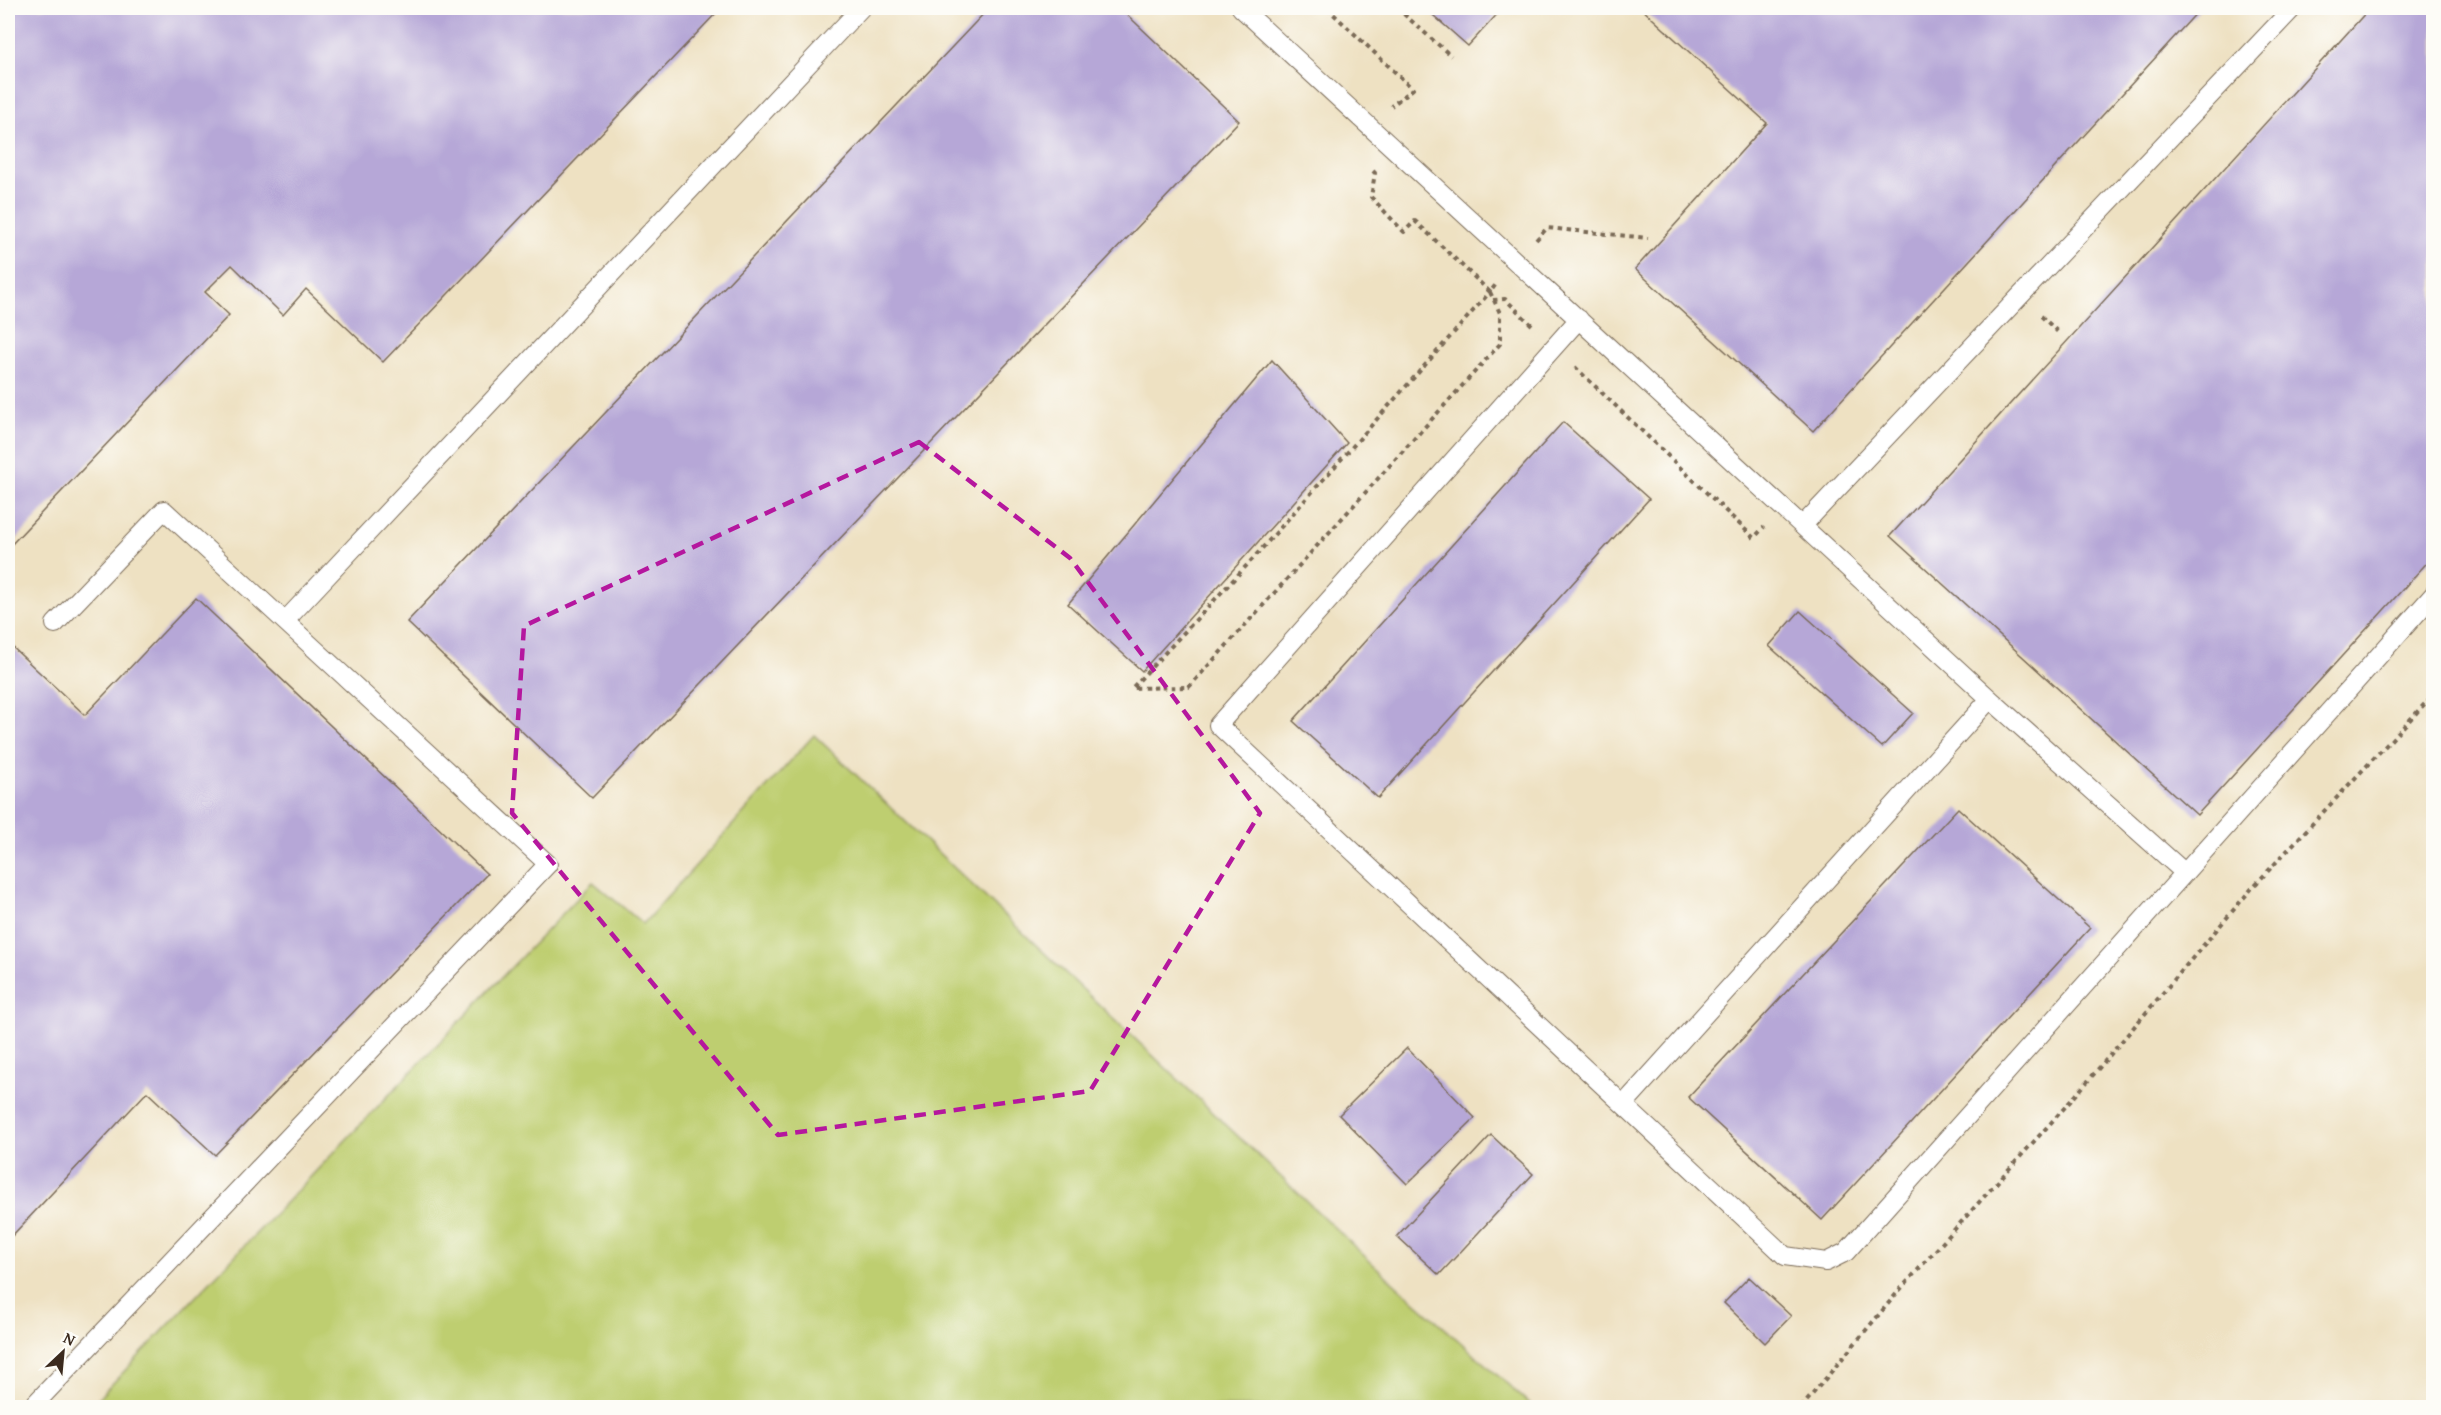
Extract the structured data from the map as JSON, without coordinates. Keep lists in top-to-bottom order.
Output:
{
  "north": "top right"
}
